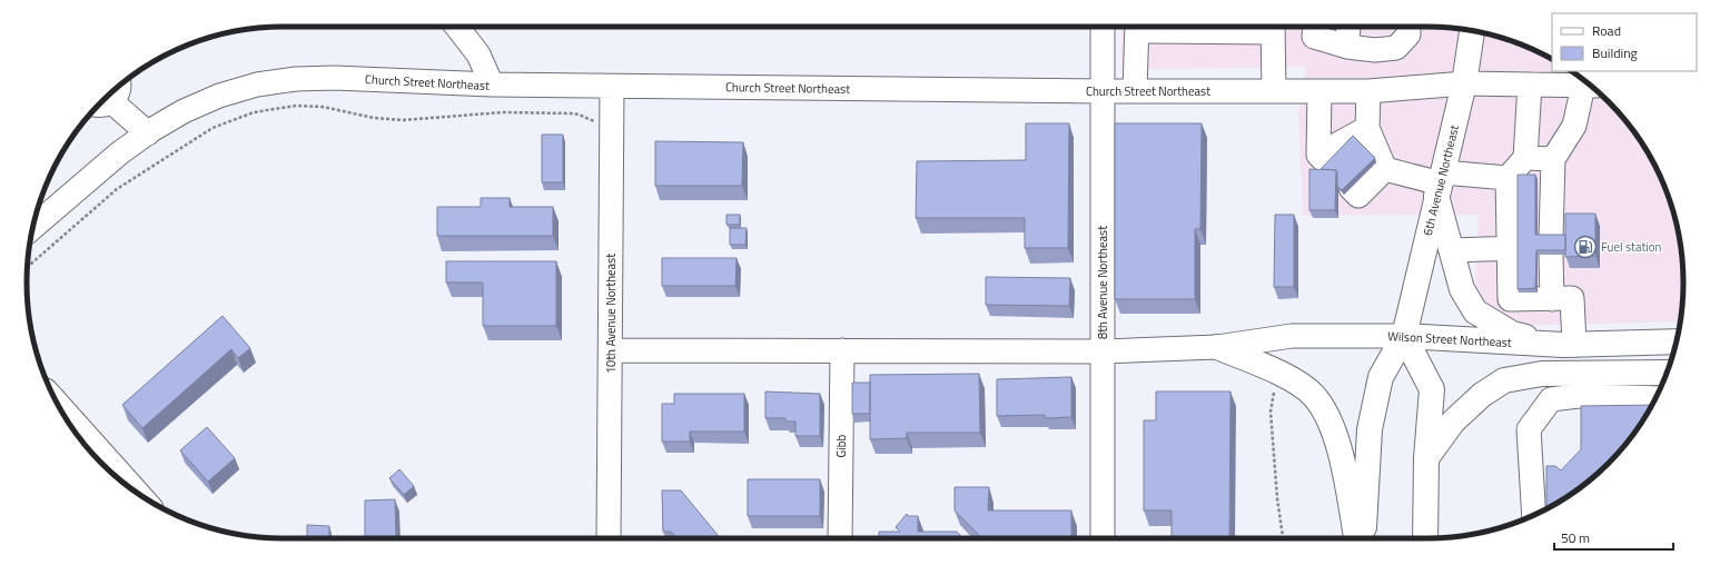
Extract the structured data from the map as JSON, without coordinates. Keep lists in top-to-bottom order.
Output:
{
  "streets": {
    "main road": ["6th Avenue Northeast", "Wilson Street Northeast"],
    "street": [
      "Church Street Northeast",
      "8th Avenue Northeast",
      "10th Avenue Northeast",
      "Gibb"
    ]
  },
  "crossings": [
    ["Church Street Northeast", "6th Avenue Northeast"],
    ["Church Street Northeast", "8th Avenue Northeast"],
    ["Church Street Northeast", "10th Avenue Northeast"],
    ["6th Avenue Northeast", "Wilson Street Northeast"],
    ["8th Avenue Northeast", "Wilson Street Northeast"],
    ["10th Avenue Northeast", "Wilson Street Northeast"],
    ["Wilson Street Northeast", "Gibb"]
  ],
  "places": {
    "fuel station": ["Fuel station"]
  },
  "legend": ["Road", "Building"],
  "scale_bar": "50 m"
}
